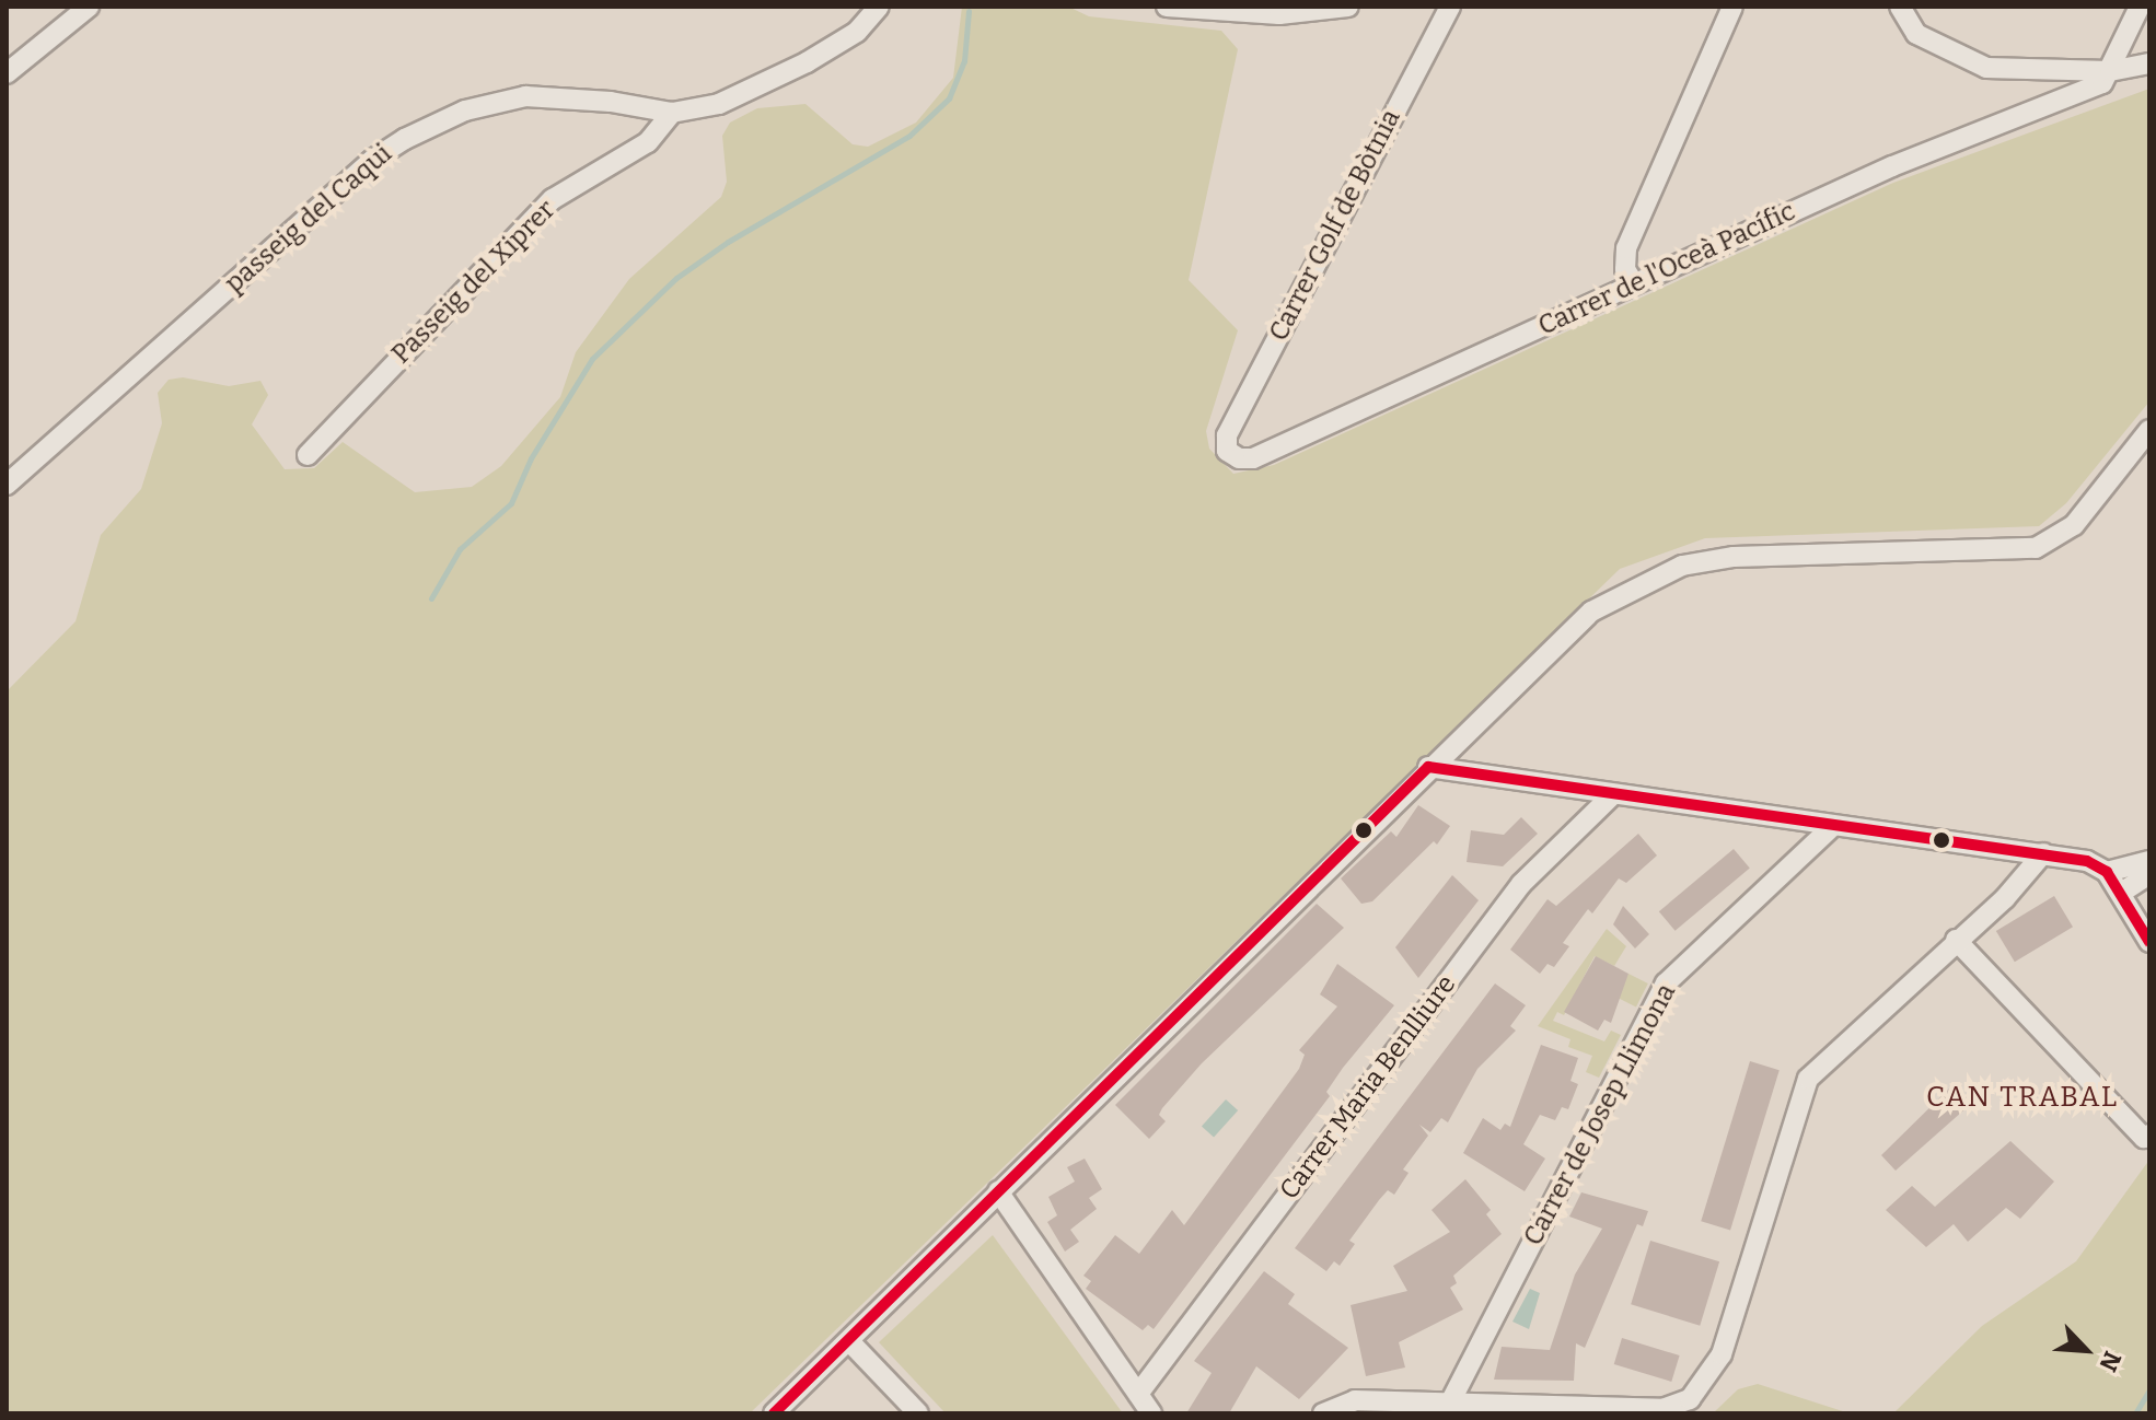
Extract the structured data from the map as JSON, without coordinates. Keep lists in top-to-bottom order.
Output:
{
  "streets": {
    "street": [
      "passeig del Caqui",
      "Carrer Golf de Bòtnia",
      "Carrer de l'Oceà Pacífic",
      "Passeig del Xiprer",
      "Carrer Maria Benlliure",
      "Carrer de Josep Llimona"
    ]
  },
  "crossings": [
    ["passeig del Caqui", "Passeig del Xiprer"],
    ["Carrer Golf de Bòtnia", "Carrer de l'Oceà Pacífic"]
  ],
  "districts": ["CAN TRABAL"],
  "north": "bottom right"
}
